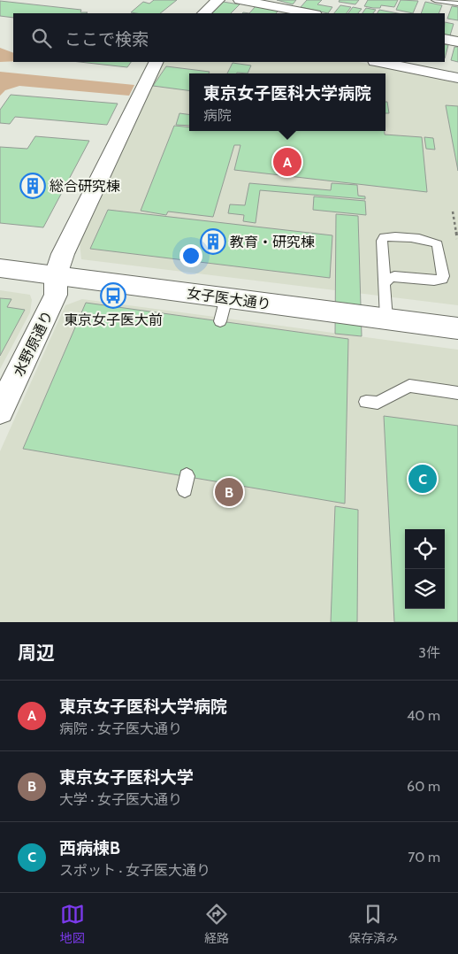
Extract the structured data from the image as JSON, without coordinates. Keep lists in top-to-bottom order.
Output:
{
  "streets": {
    "street": ["女子医大通り", "水野原通り"]
  },
  "crossings": [
    ["女子医大通り", "水野原通り"]
  ],
  "places": {
    "building": ["総合研究棟", "教育・研究棟"],
    "bus stop": ["東京女子医大前"]
  },
  "page": {
    "search": "ここで検索",
    "popup": ["東京女子医科大学病院", "病院"],
    "pins": ["A", "C", "B"],
    "heading": ["周辺", "3件"],
    "list": [
      {
        "mark": "A",
        "name": "東京女子医科大学病院",
        "note": "病院 · 女子医大通り",
        "value": "40 m"
      },
      {
        "mark": "B",
        "name": "東京女子医科大学",
        "note": "大学 · 女子医大通り",
        "value": "60 m"
      },
      {
        "mark": "C",
        "name": "西病棟B",
        "note": "スポット · 女子医大通り",
        "value": "70 m"
      }
    ],
    "nav": ["地図", "経路", "保存済み"]
  }
}
